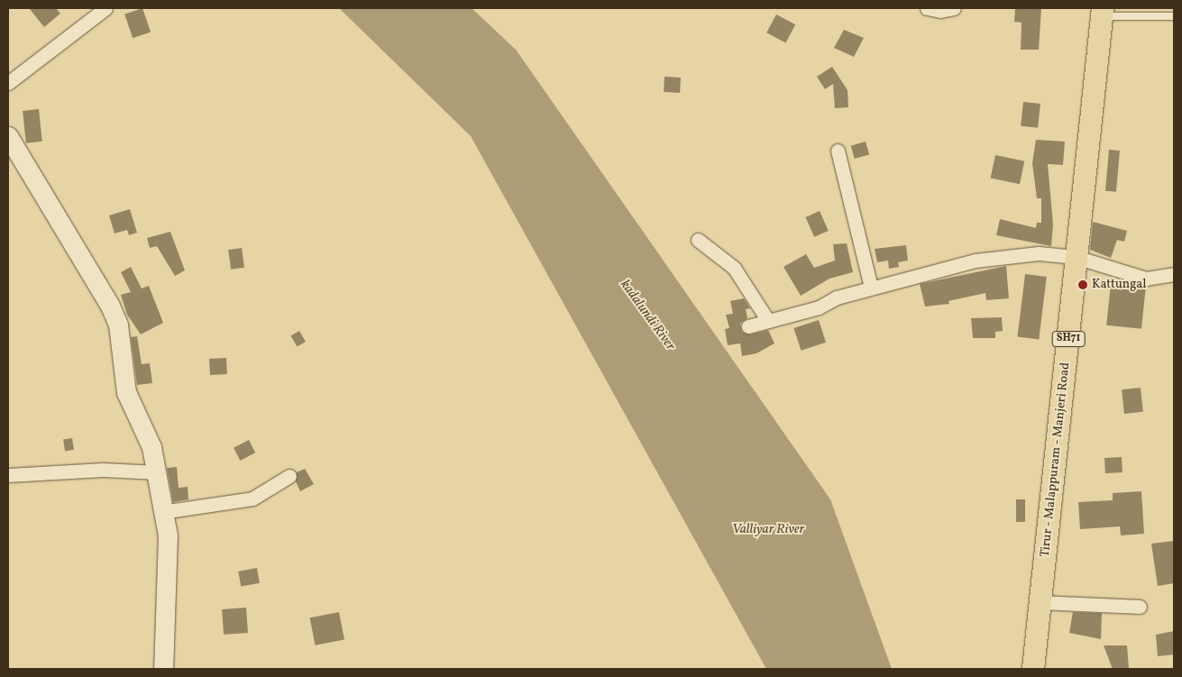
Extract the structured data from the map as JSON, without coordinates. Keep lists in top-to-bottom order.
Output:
{
  "streets": {
    "main road": ["SH71", "Tirur - Malappuram - Manjeri Road"]
  },
  "water": ["kadalundi River", "Valliyar River"],
  "places": ["Kattungal"]
}
